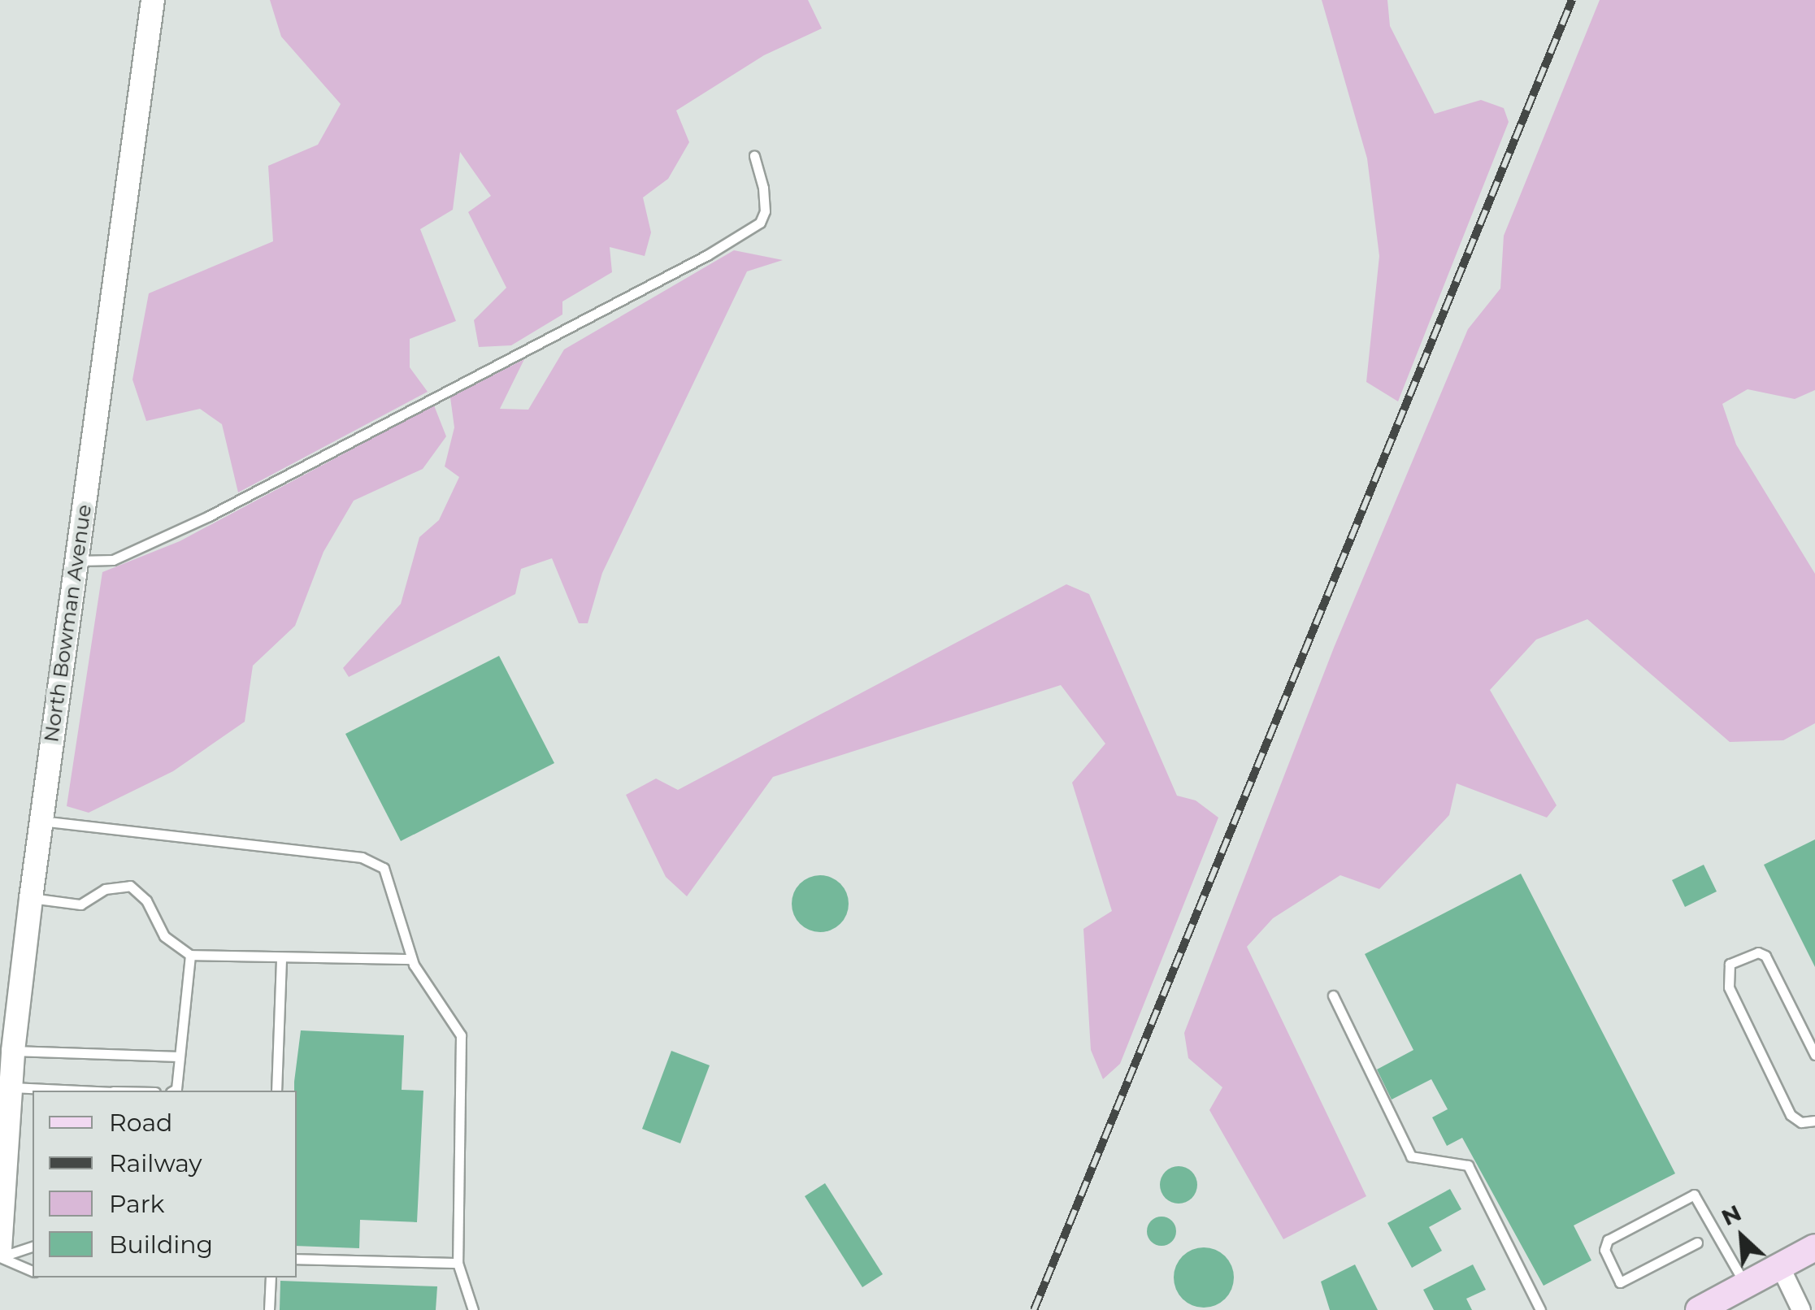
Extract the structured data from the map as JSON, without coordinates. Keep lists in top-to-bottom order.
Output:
{
  "streets": {
    "street": ["North Bowman Avenue"]
  },
  "legend": [
    "Road",
    "Railway",
    "Park",
    "Building"
  ],
  "north": "top left"
}
